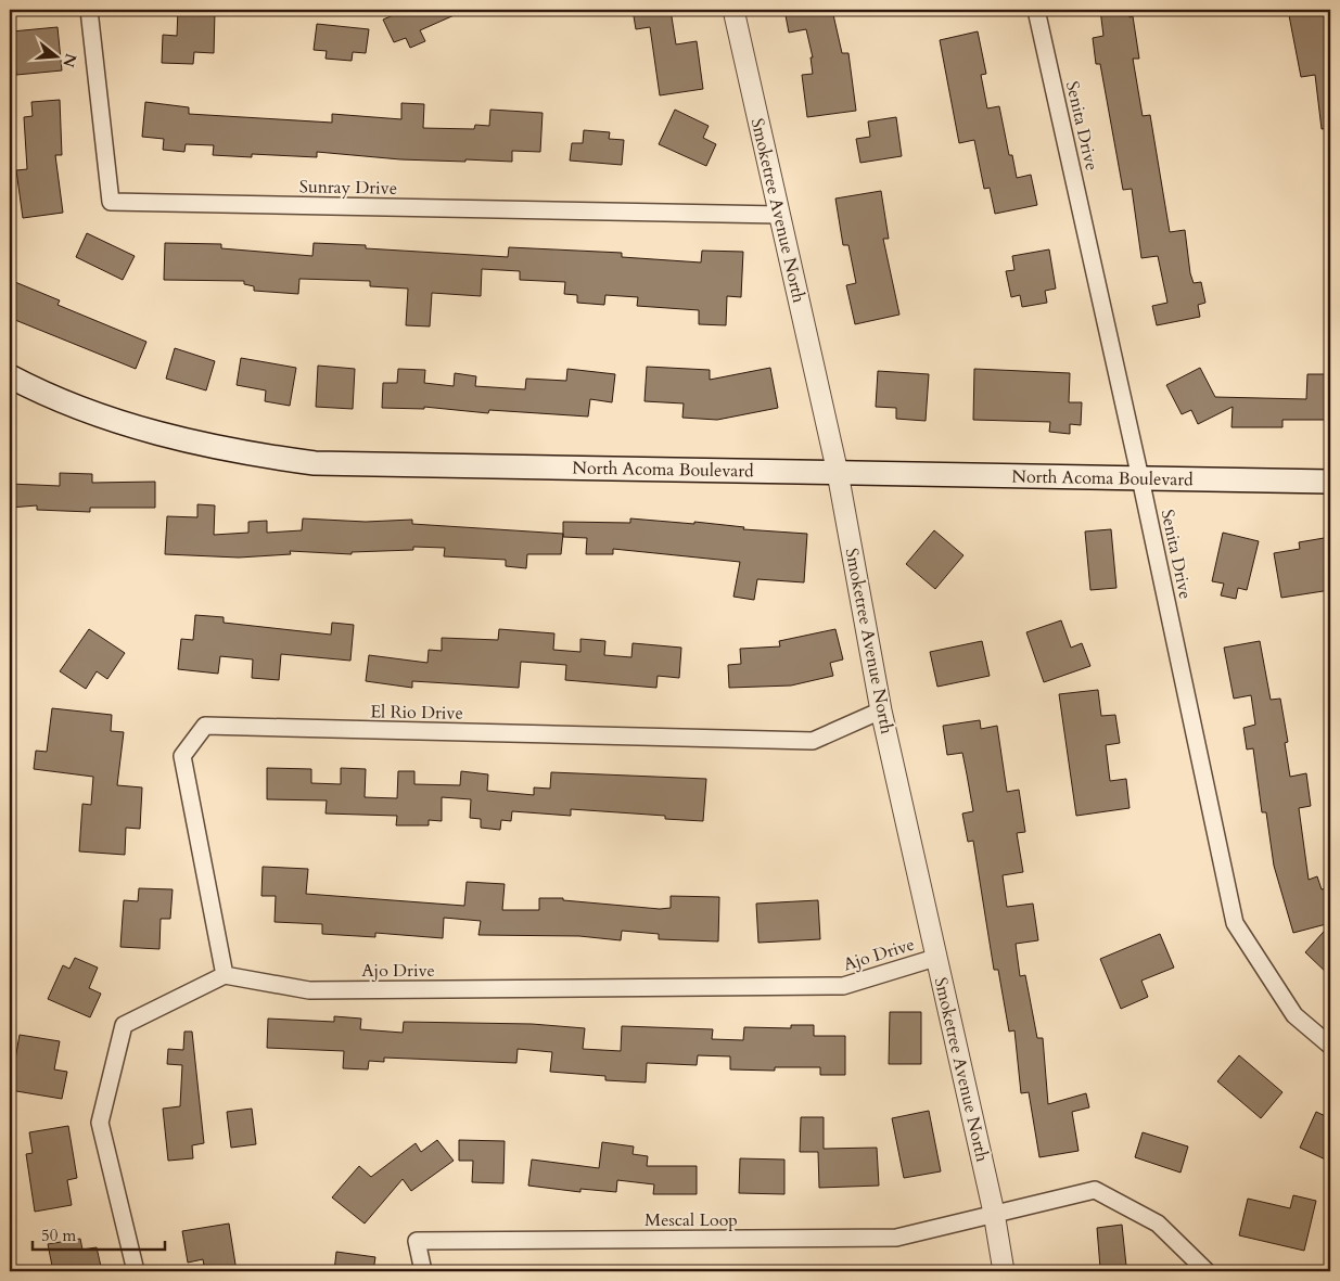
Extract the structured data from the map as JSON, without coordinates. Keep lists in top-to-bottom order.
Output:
{
  "streets": {
    "main road": ["North Acoma Boulevard"],
    "street": [
      "Senita Drive",
      "Sunray Drive",
      "Smoketree Avenue North",
      "El Rio Drive",
      "Ajo Drive",
      "Mescal Loop"
    ]
  },
  "crossings": [
    ["Senita Drive", "North Acoma Boulevard"],
    ["Sunray Drive", "Smoketree Avenue North"],
    ["Smoketree Avenue North", "North Acoma Boulevard"],
    ["Smoketree Avenue North", "El Rio Drive"],
    ["Smoketree Avenue North", "Ajo Drive"],
    ["Smoketree Avenue North", "Mescal Loop"],
    ["El Rio Drive", "Ajo Drive"]
  ],
  "scale_bar": "50 m",
  "north": "right"
}
